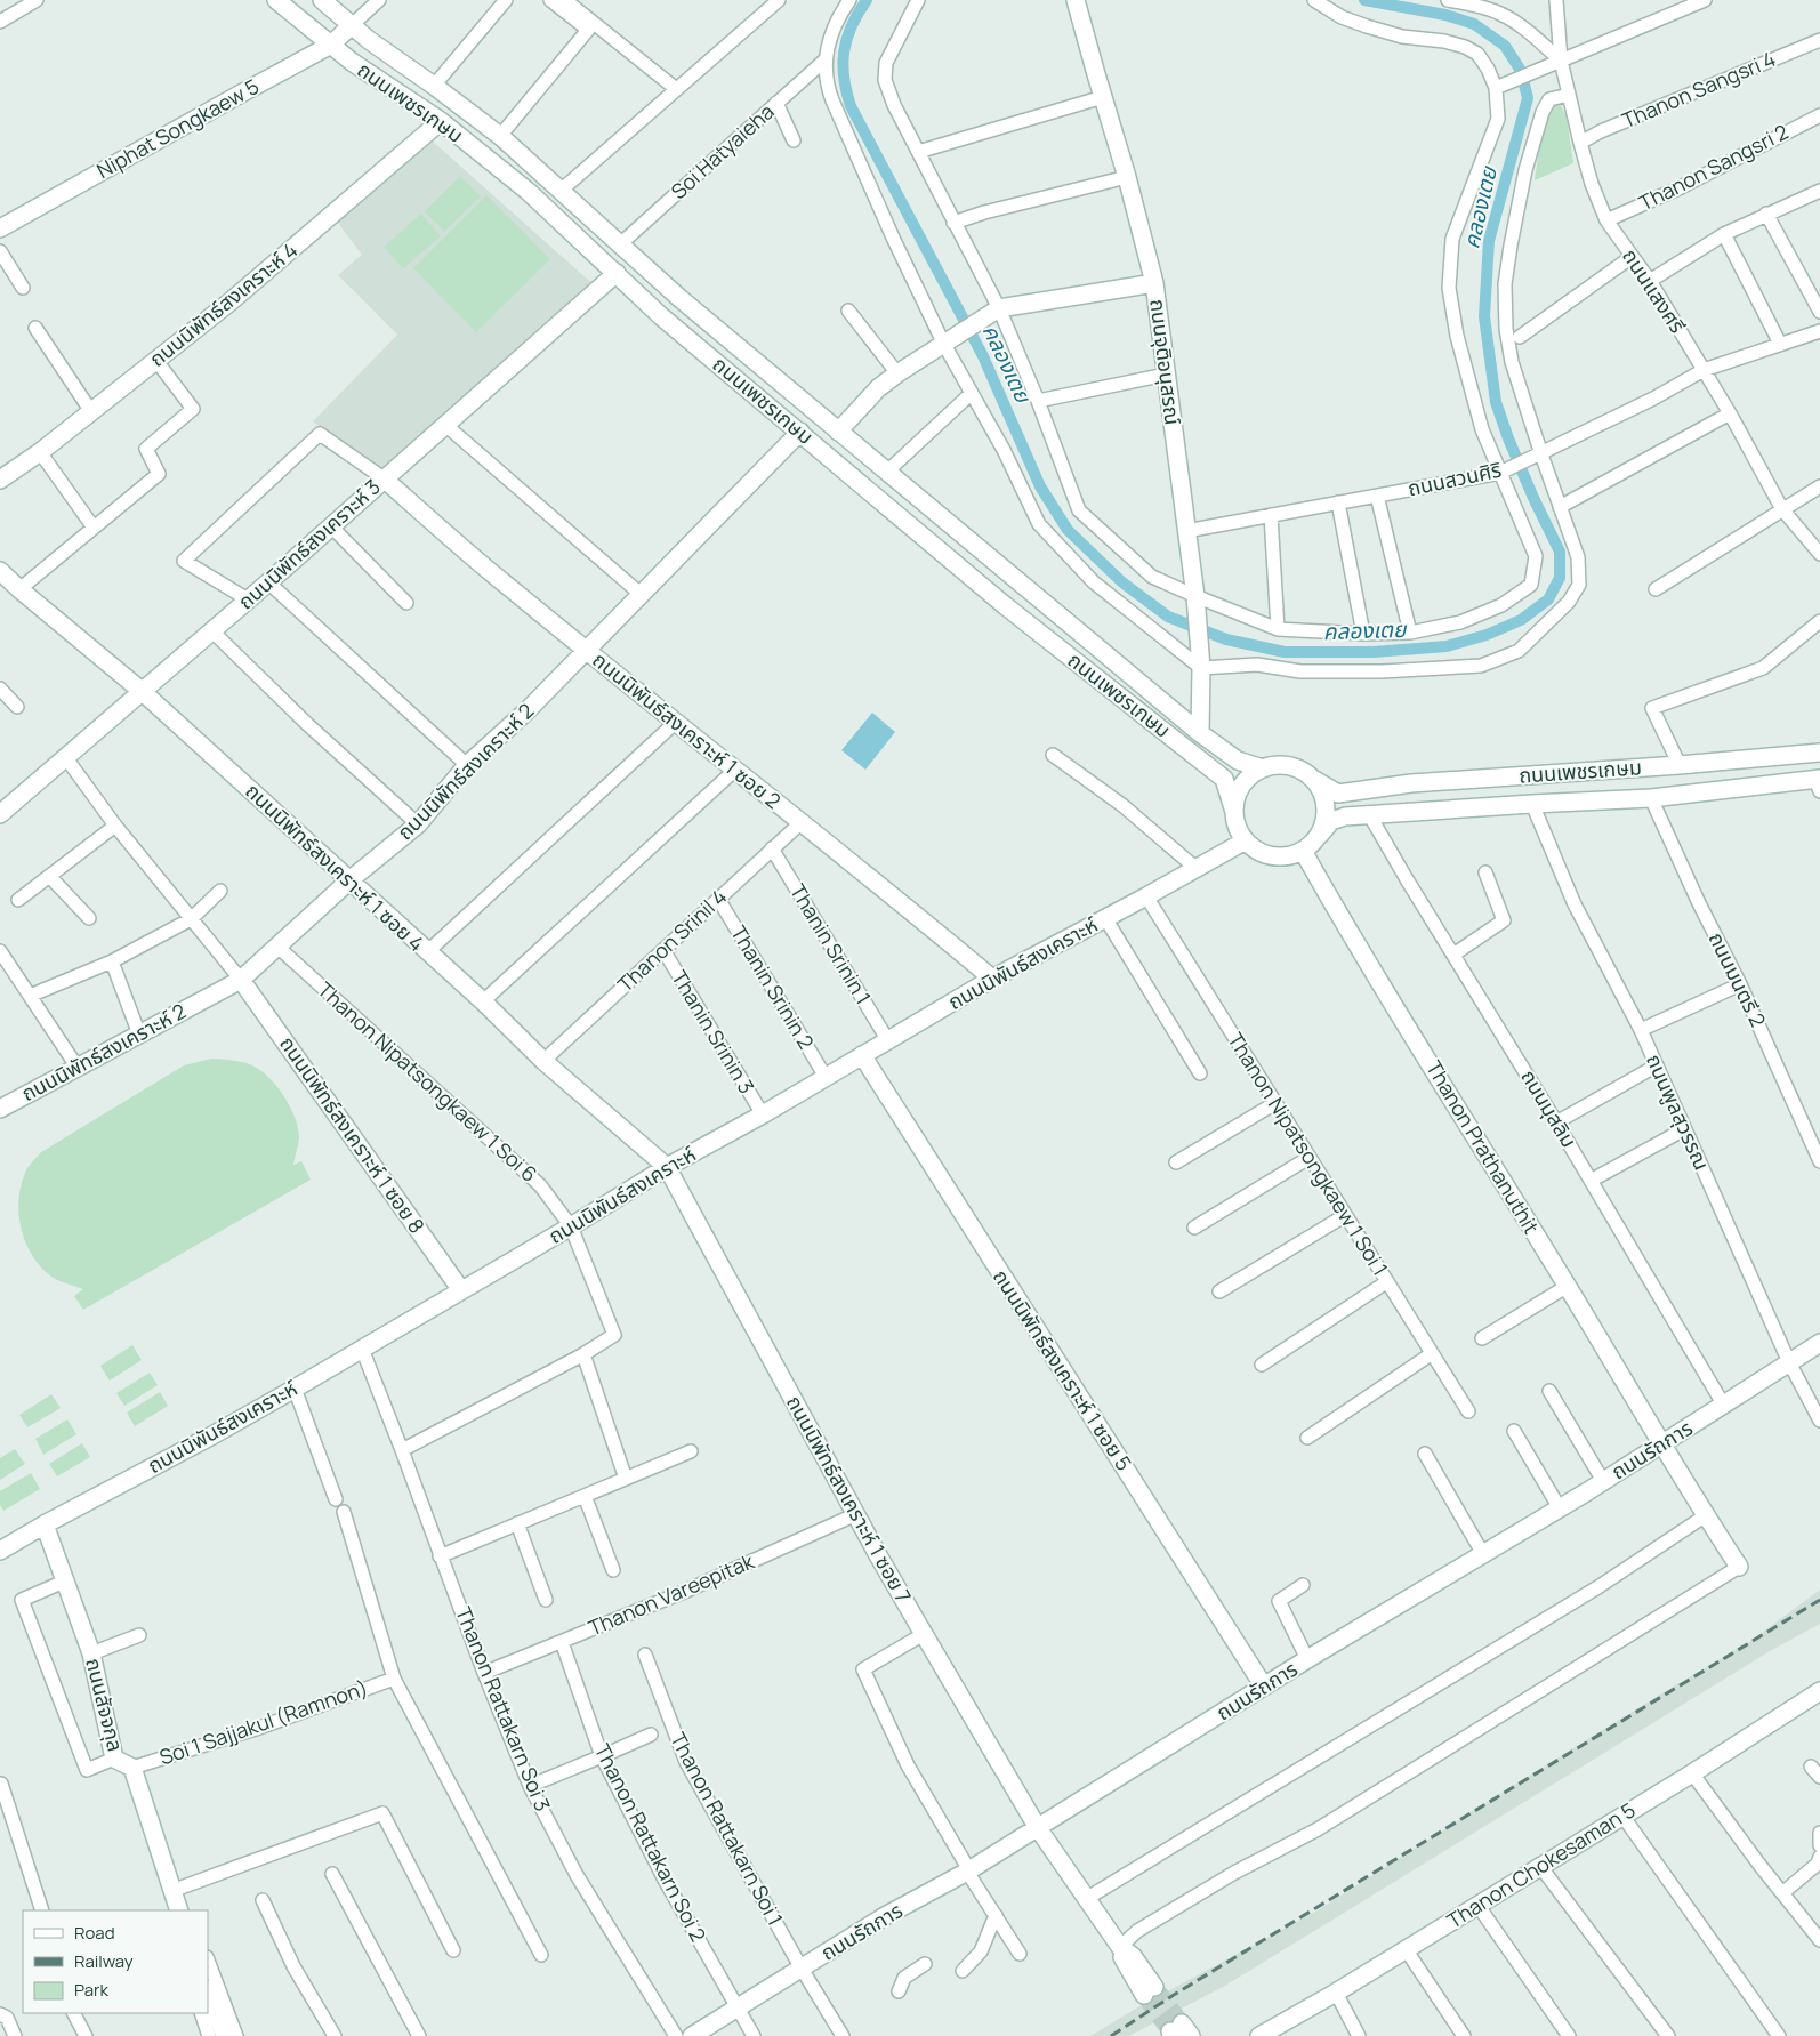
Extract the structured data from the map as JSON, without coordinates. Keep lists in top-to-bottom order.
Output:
{
  "streets": {
    "street": [
      "Thanon Sangsri 4",
      "ถนนเพชรเกษม",
      "Niphat Songkaew 5",
      "Soi Hatyaieha",
      "Thanon Sangsri 2",
      "ถนนเเสงศรี",
      "ถนนนิพัทธ์สงเคราะห์ 4",
      "ถนนจุติอนุสรณ์",
      "ถนนสวนศิริ",
      "ถนนนิพัทธ์สงเคราะห์ 3",
      "ถนนนิพันธ์สงเคราะห์ 1 ซอย 2",
      "ถนนนิพัทธ์สงเคราะห์ 2",
      "ถนนนิพัทธ์สงเคราะห์ 1 ซอย 4",
      "Thanon Srinil 4",
      "Thanin Srinin 1",
      "ถนนนิพันธ์สงเคราะห์",
      "ถนนมนตรี 2",
      "Thanin Srinin 2",
      "Thanin Srinin 3",
      "Thanon Nipatsongkaew 1 Soi 6",
      "ถนนมุสลิม",
      "ถนนพูลสุวรรณ",
      "ถนนนิพัทธ์สงเคราะห์ 1 ซอย 8",
      "Thanon Prathanuthit",
      "Thanon Nipatsongkaew 1 Soi 1",
      "ถนนนิพัทธ์สงเคราะห์ 1 ซอย 5",
      "ถนนรัถการ",
      "ถนนนิพัทธ์สงเคราะห์ 1 ซอย 7",
      "Thanon Vareepitak",
      "ถนนสัจจกุล",
      "Thanon Rattakarn Soi 3",
      "Soi 1 Sajjakul (Ramnon)",
      "Thanon Rattakarn Soi 1",
      "Thanon Rattakarn Soi 2",
      "Thanon Chokesaman 5"
    ]
  },
  "crossings": [
    ["Thanon Sangsri 4", "ถนนเเสงศรี"],
    ["ถนนเพชรเกษม", "Niphat Songkaew 5"],
    ["ถนนเพชรเกษม", "Soi Hatyaieha"],
    ["ถนนเพชรเกษม", "ถนนนิพัทธ์สงเคราะห์ 4"],
    ["ถนนเพชรเกษม", "ถนนจุติอนุสรณ์"],
    ["ถนนเพชรเกษม", "ถนนนิพัทธ์สงเคราะห์ 3"],
    ["ถนนเพชรเกษม", "ถนนนิพัทธ์สงเคราะห์ 2"],
    ["ถนนเพชรเกษม", "ถนนนิพันธ์สงเคราะห์"],
    ["ถนนเพชรเกษม", "ถนนมนตรี 2"],
    ["ถนนเพชรเกษม", "ถนนมุสลิม"],
    ["ถนนเพชรเกษม", "ถนนพูลสุวรรณ"],
    ["ถนนเพชรเกษม", "Thanon Prathanuthit"],
    ["Thanon Sangsri 2", "ถนนเเสงศรี"],
    ["ถนนเเสงศรี", "ถนนสวนศิริ"],
    ["ถนนจุติอนุสรณ์", "ถนนสวนศิริ"],
    ["ถนนนิพัทธ์สงเคราะห์ 3", "ถนนนิพันธ์สงเคราะห์ 1 ซอย 2"],
    ["ถนนนิพัทธ์สงเคราะห์ 3", "ถนนนิพัทธ์สงเคราะห์ 1 ซอย 4"],
    ["ถนนนิพันธ์สงเคราะห์ 1 ซอย 2", "ถนนนิพัทธ์สงเคราะห์ 2"],
    ["ถนนนิพันธ์สงเคราะห์ 1 ซอย 2", "Thanon Srinil 4"],
    ["ถนนนิพันธ์สงเคราะห์ 1 ซอย 2", "ถนนนิพันธ์สงเคราะห์"],
    ["ถนนนิพัทธ์สงเคราะห์ 2", "ถนนนิพัทธ์สงเคราะห์ 1 ซอย 4"],
    ["ถนนนิพัทธ์สงเคราะห์ 2", "Thanon Nipatsongkaew 1 Soi 6"],
    ["ถนนนิพัทธ์สงเคราะห์ 2", "ถนนนิพัทธ์สงเคราะห์ 1 ซอย 8"],
    ["ถนนนิพัทธ์สงเคราะห์ 1 ซอย 4", "Thanon Srinil 4"],
    ["ถนนนิพัทธ์สงเคราะห์ 1 ซอย 4", "ถนนนิพันธ์สงเคราะห์"],
    ["ถนนนิพัทธ์สงเคราะห์ 1 ซอย 4", "ถนนนิพัทธ์สงเคราะห์ 1 ซอย 7"],
    ["Thanon Srinil 4", "Thanin Srinin 1"],
    ["Thanon Srinil 4", "Thanin Srinin 2"],
    ["Thanon Srinil 4", "Thanin Srinin 3"],
    ["Thanin Srinin 1", "ถนนนิพันธ์สงเคราะห์"],
    ["ถนนนิพันธ์สงเคราะห์", "Thanin Srinin 2"],
    ["ถนนนิพันธ์สงเคราะห์", "Thanin Srinin 3"],
    ["ถนนนิพันธ์สงเคราะห์", "Thanon Nipatsongkaew 1 Soi 6"],
    ["ถนนนิพันธ์สงเคราะห์", "ถนนนิพัทธ์สงเคราะห์ 1 ซอย 8"],
    ["ถนนนิพันธ์สงเคราะห์", "Thanon Prathanuthit"],
    ["ถนนนิพันธ์สงเคราะห์", "Thanon Nipatsongkaew 1 Soi 1"],
    ["ถนนนิพันธ์สงเคราะห์", "ถนนนิพัทธ์สงเคราะห์ 1 ซอย 5"],
    ["ถนนนิพันธ์สงเคราะห์", "ถนนนิพัทธ์สงเคราะห์ 1 ซอย 7"],
    ["ถนนนิพันธ์สงเคราะห์", "ถนนสัจจกุล"],
    ["ถนนนิพันธ์สงเคราะห์", "Thanon Rattakarn Soi 3"],
    ["ถนนมุสลิม", "ถนนรัถการ"],
    ["ถนนพูลสุวรรณ", "ถนนรัถการ"],
    ["Thanon Prathanuthit", "ถนนรัถการ"],
    ["ถนนนิพัทธ์สงเคราะห์ 1 ซอย 5", "ถนนรัถการ"],
    ["ถนนรัถการ", "ถนนนิพัทธ์สงเคราะห์ 1 ซอย 7"],
    ["ถนนรัถการ", "Thanon Rattakarn Soi 1"],
    ["ถนนรัถการ", "Thanon Rattakarn Soi 2"],
    ["ถนนนิพัทธ์สงเคราะห์ 1 ซอย 7", "Thanon Vareepitak"],
    ["Thanon Vareepitak", "Thanon Rattakarn Soi 3"],
    ["Thanon Vareepitak", "Thanon Rattakarn Soi 2"],
    ["ถนนสัจจกุล", "Soi 1 Sajjakul (Ramnon)"]
  ],
  "water": ["คลองเตย"],
  "legend": ["Road", "Railway", "Park"]
}
